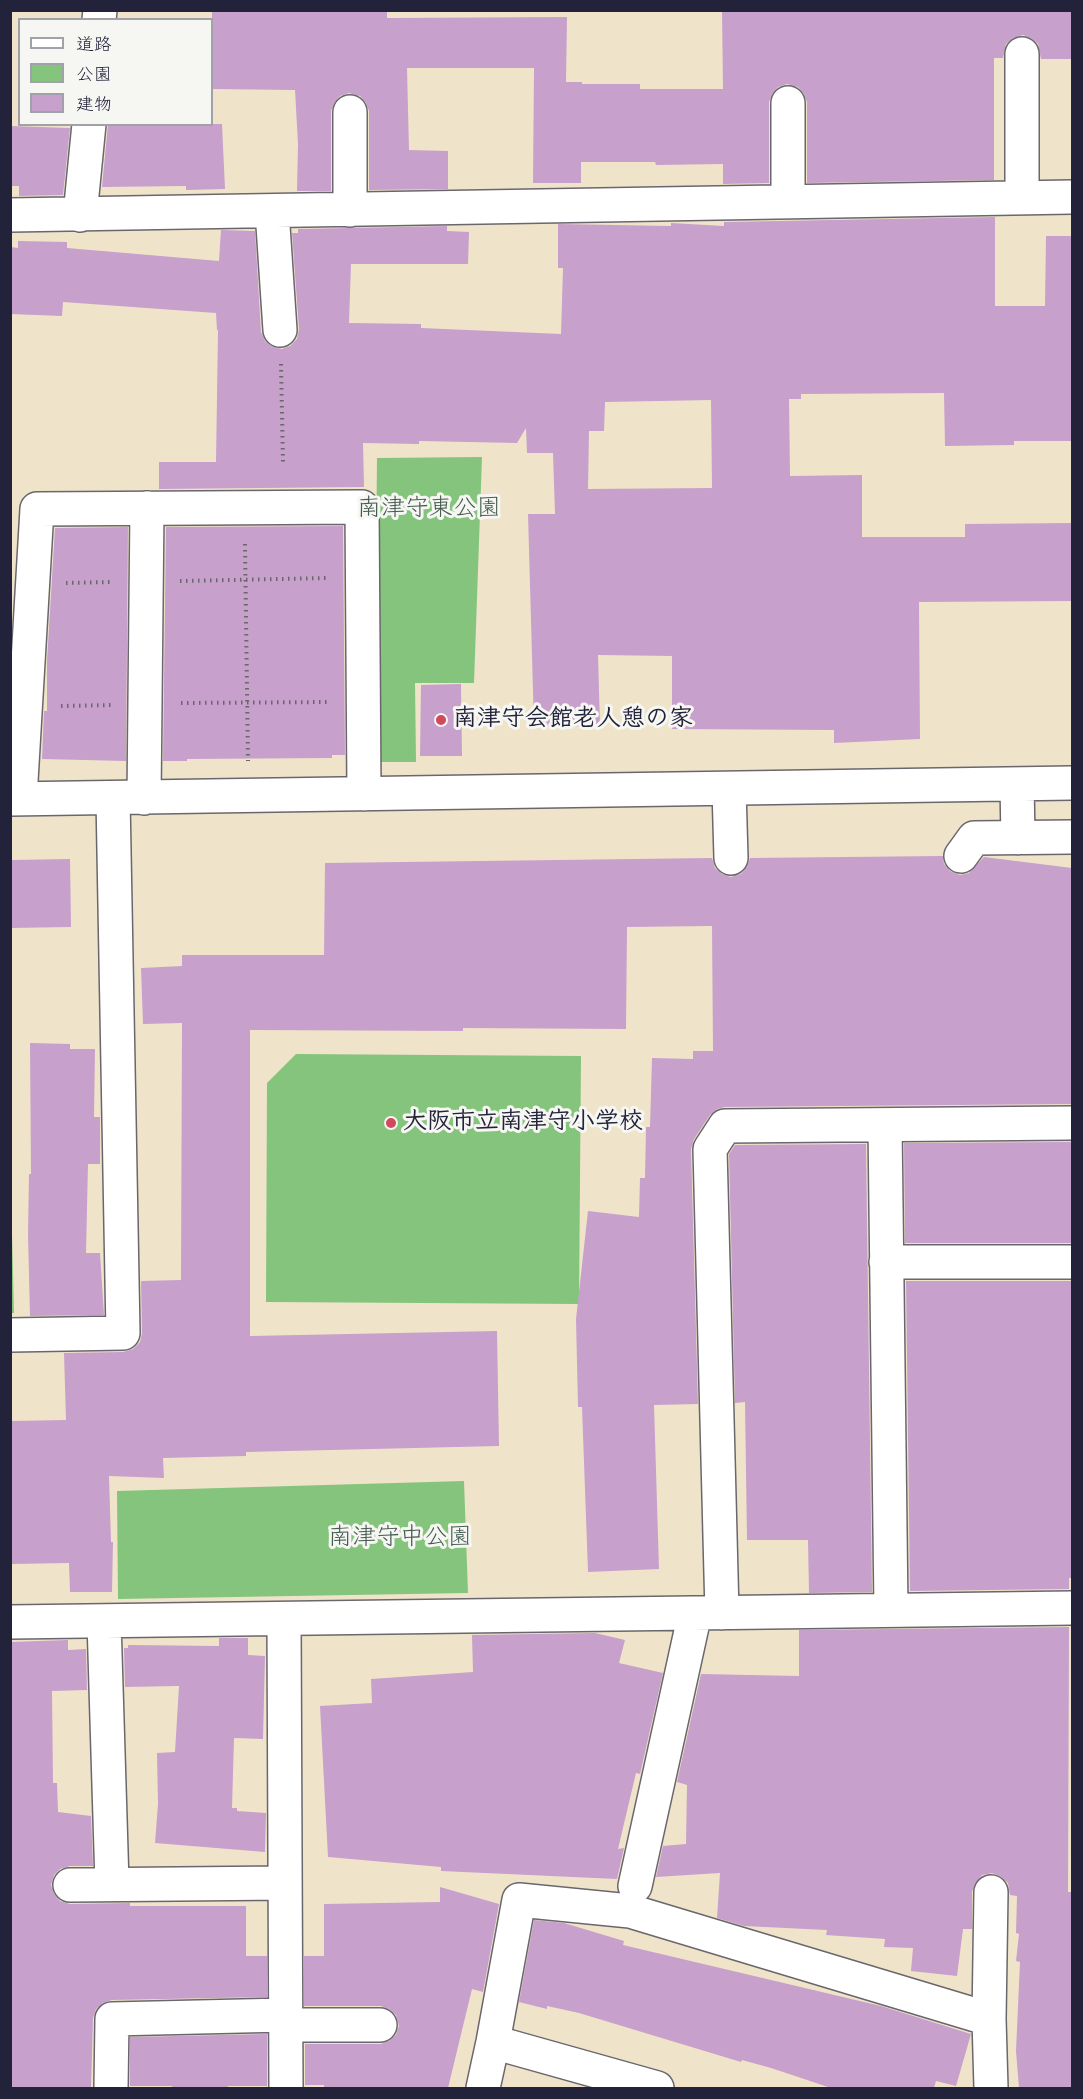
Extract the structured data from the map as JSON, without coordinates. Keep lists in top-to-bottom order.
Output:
{
  "parks": ["南津守東公園", "南津守中公園"],
  "places": ["南津守会館老人憩の家", "大阪市立南津守小学校"],
  "legend": ["道路", "公園", "建物"]
}
